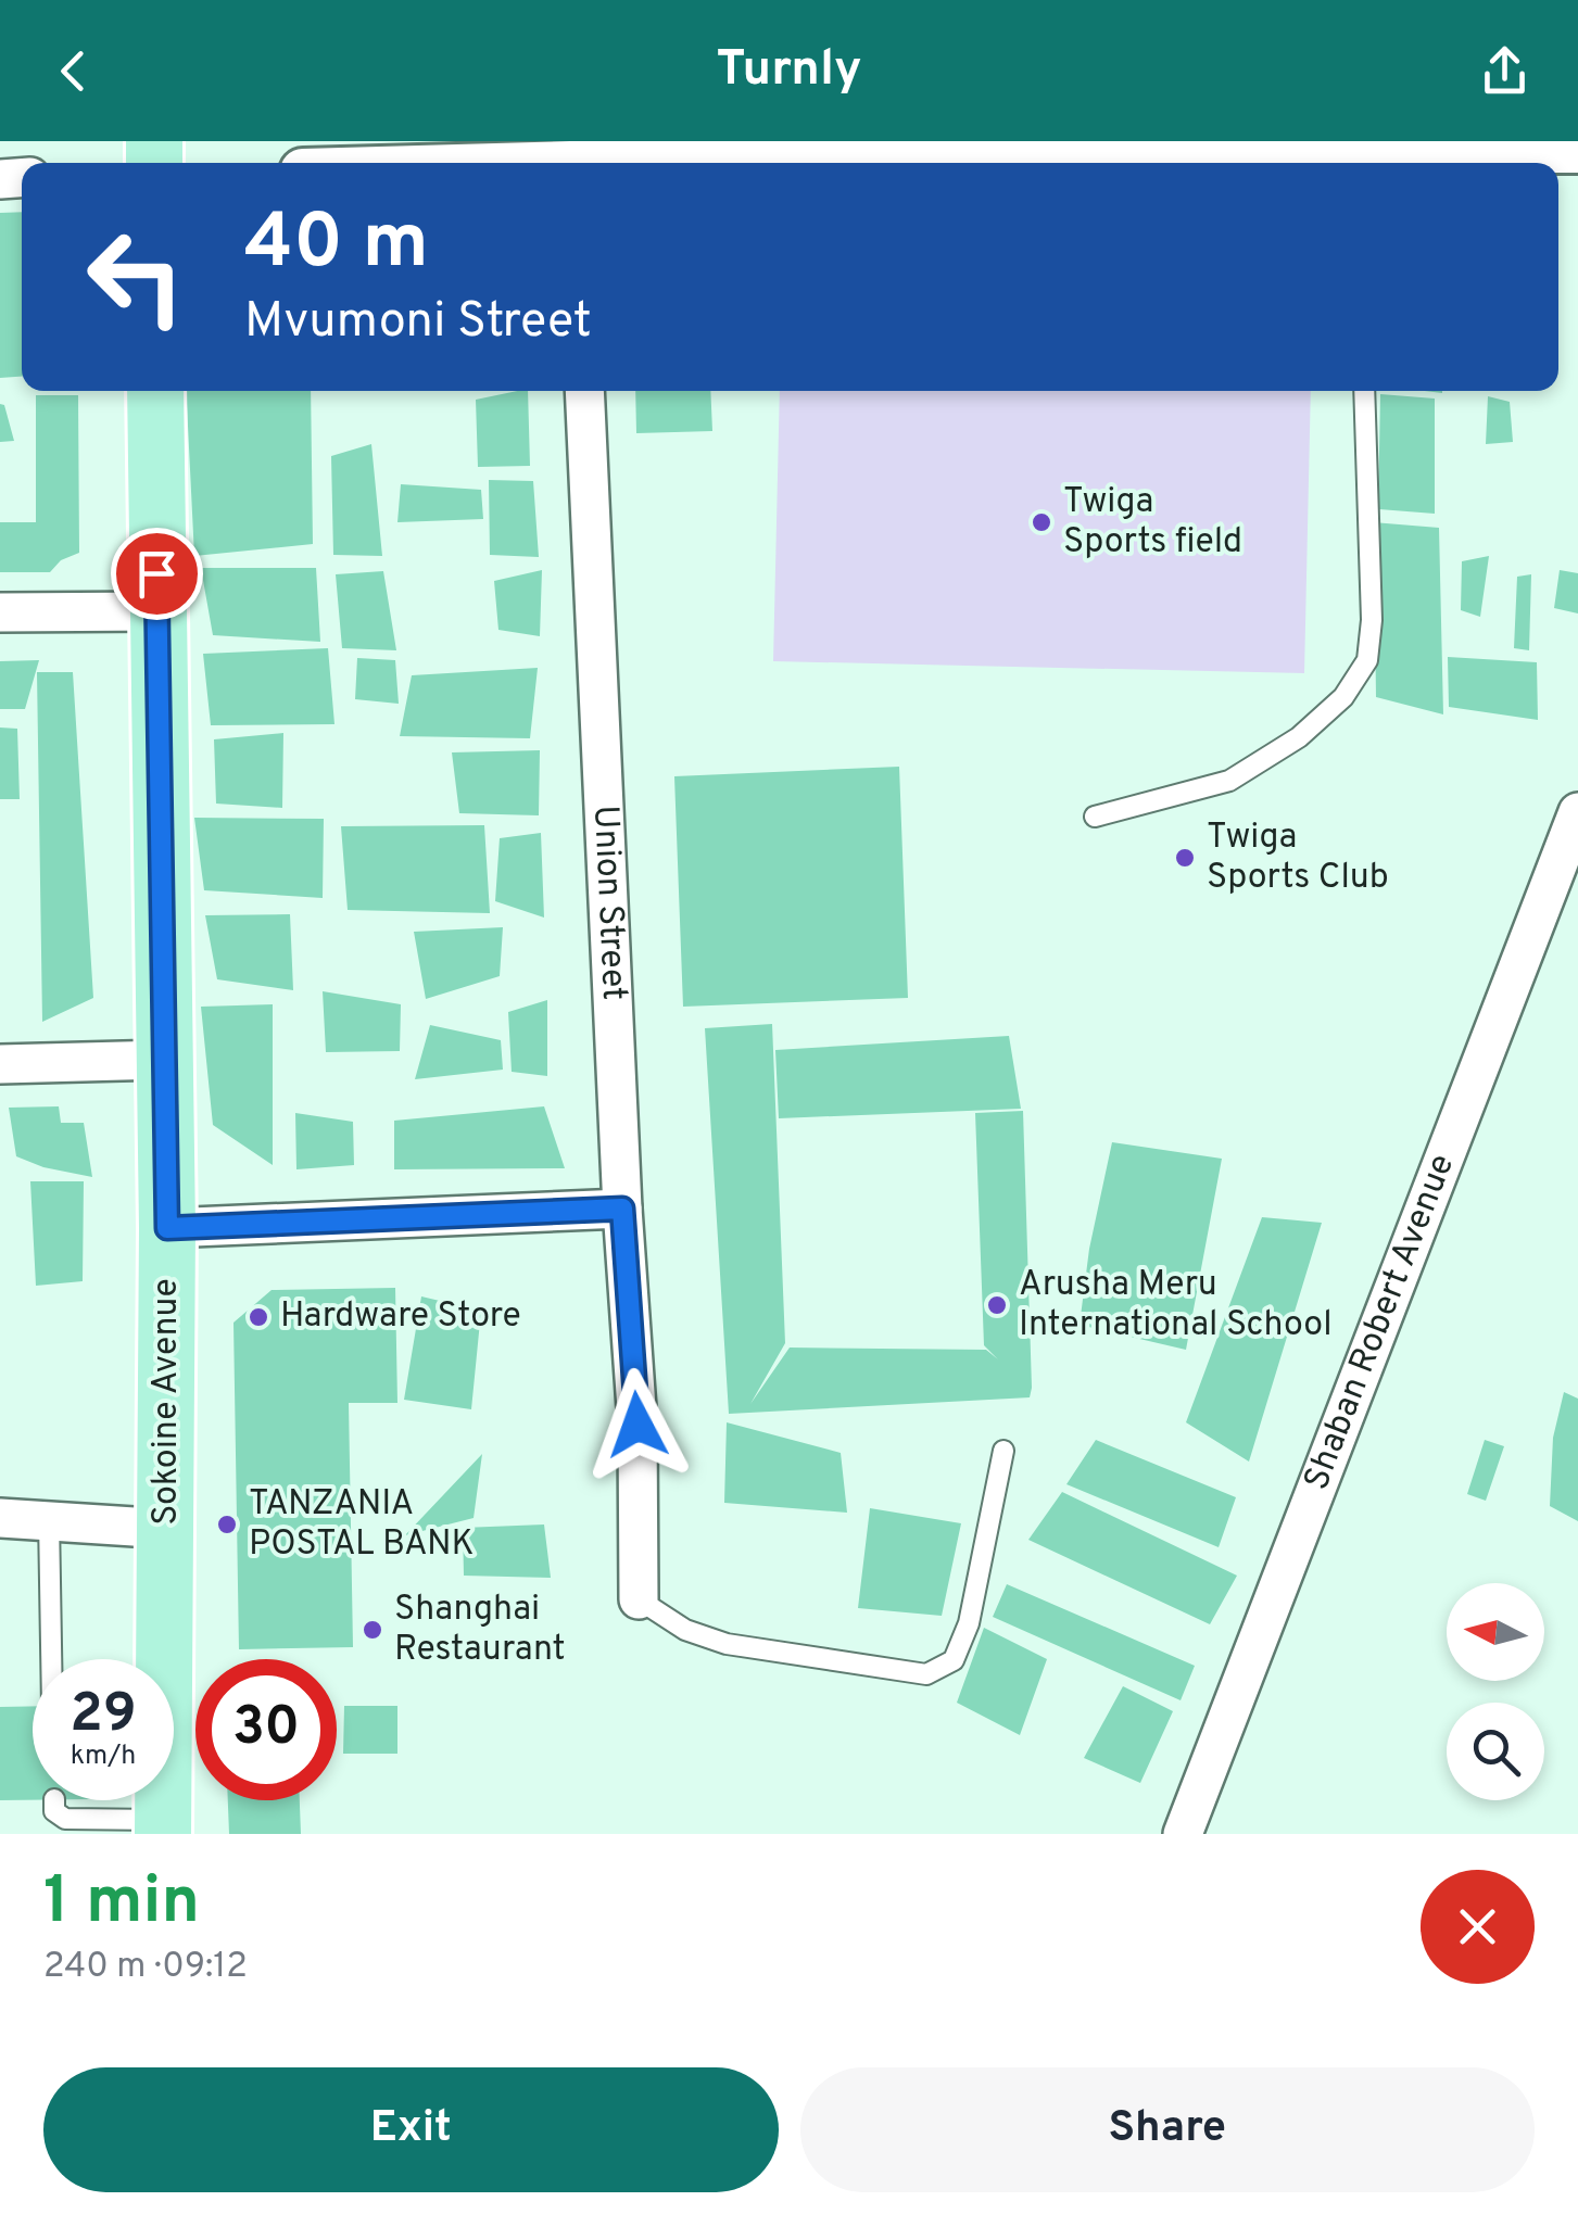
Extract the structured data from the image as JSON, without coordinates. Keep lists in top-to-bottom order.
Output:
{
  "streets": {
    "main road": ["Sokoine Avenue"],
    "street": ["Union Street", "Shaban Robert Avenue"]
  },
  "places": [
    "Twiga Sports field",
    "Twiga Sports Club",
    "Arusha Meru International School",
    "Hardware Store",
    "TANZANIA POSTAL BANK",
    "Shanghai Restaurant"
  ],
  "north": "left",
  "page": {
    "header": "Turnly",
    "turn": ["40 m", "Mvumoni Street"],
    "speed": "29 km/h",
    "limit": "30",
    "heading": ["1 min", "240 m · 09:12"],
    "buttons": ["Exit", "Share"]
  }
}
